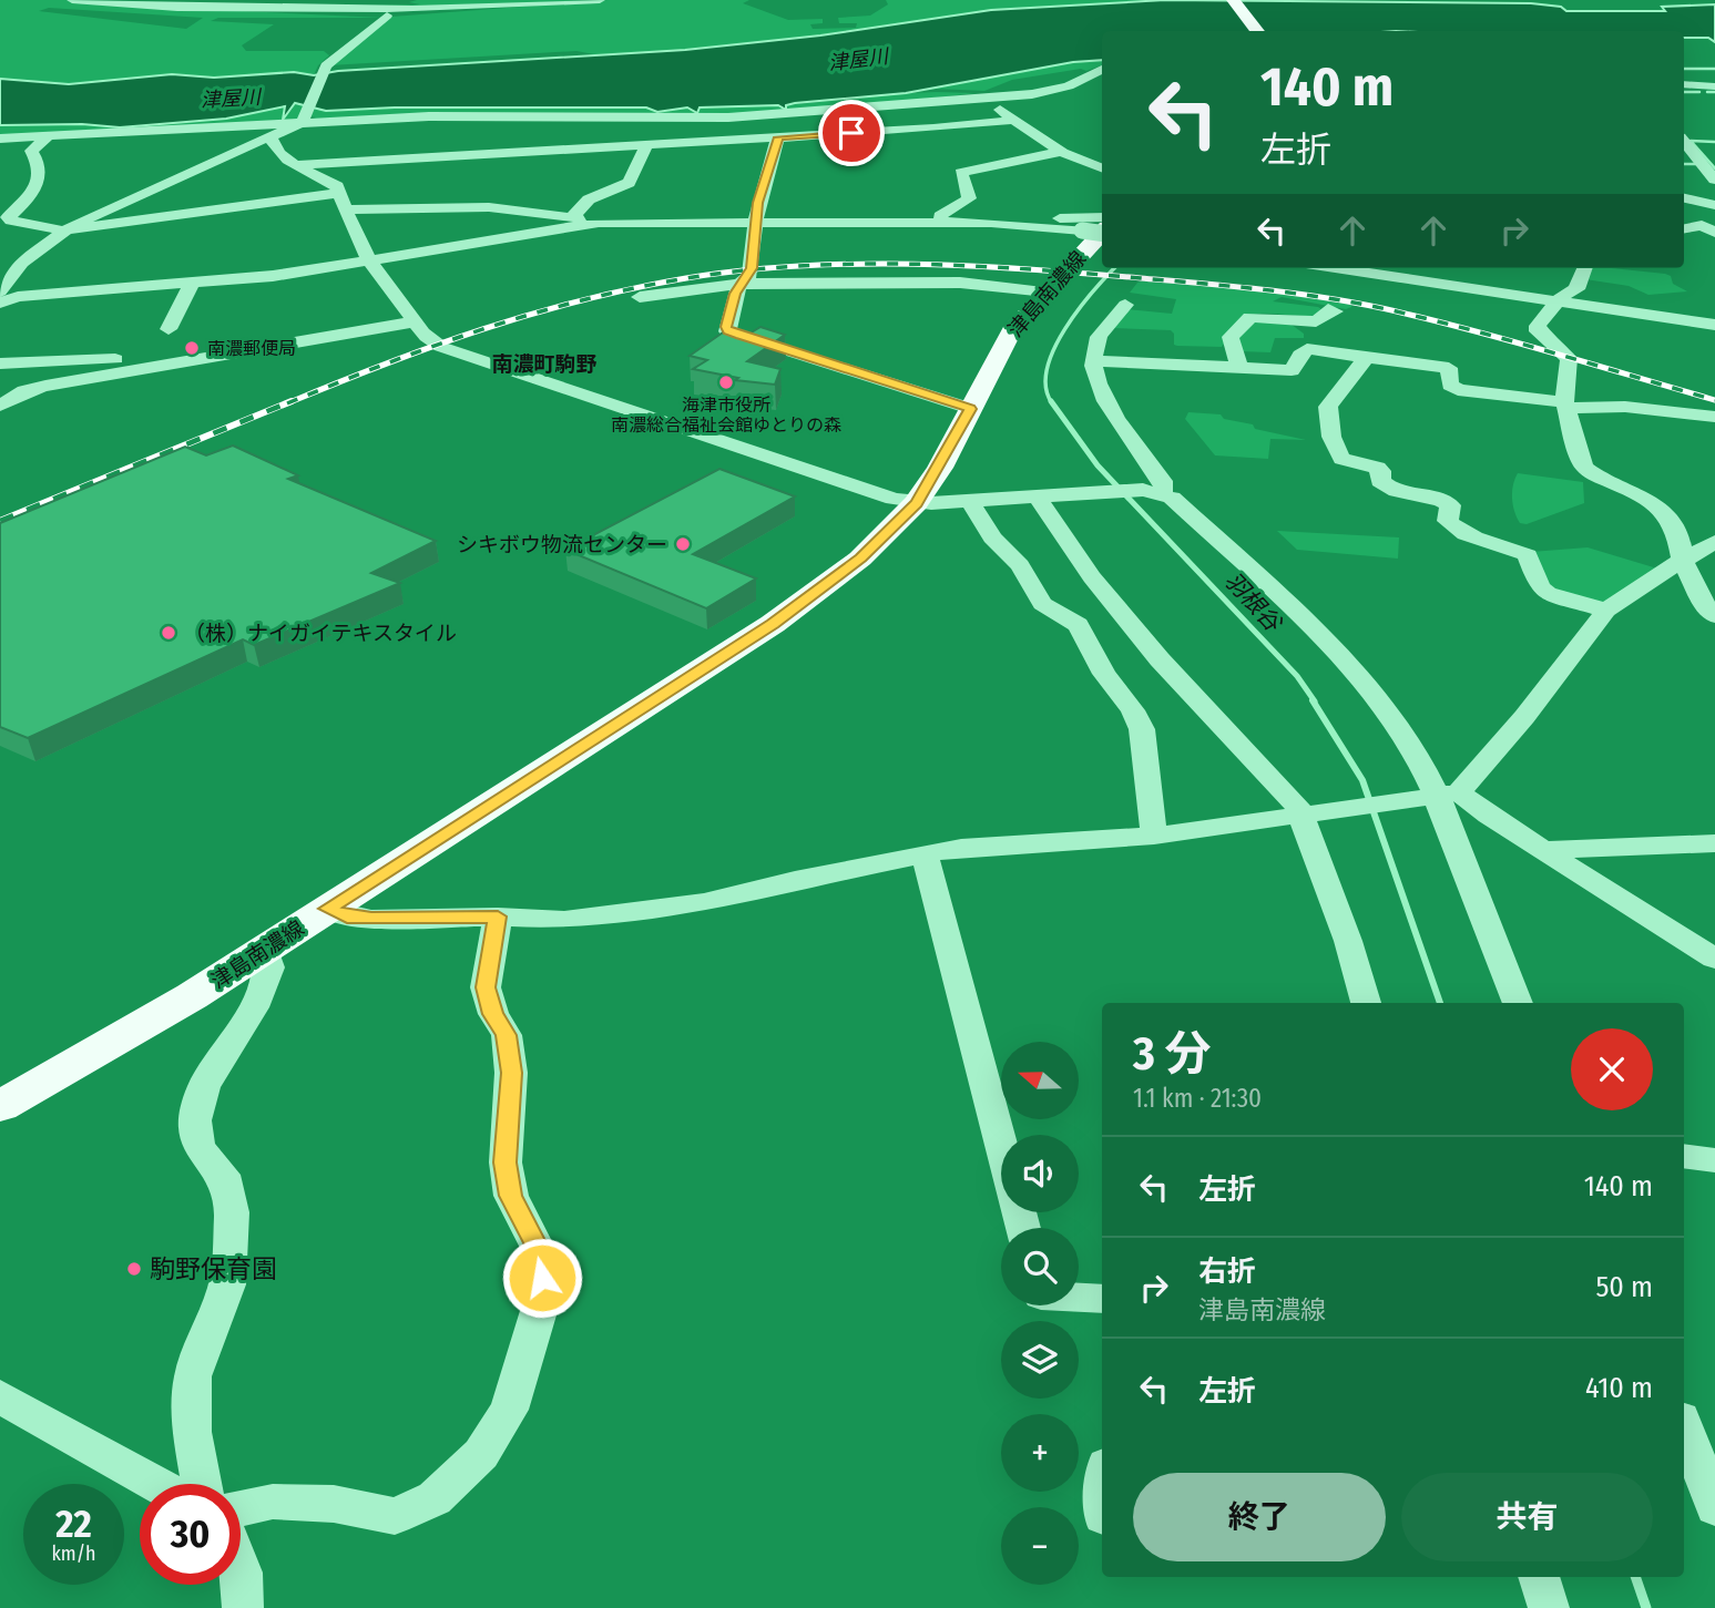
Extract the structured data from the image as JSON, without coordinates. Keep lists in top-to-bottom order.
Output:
{
  "streets": {
    "main road": ["津島南濃線"]
  },
  "districts": ["南濃町駒野"],
  "water": ["津屋川", "羽根谷"],
  "places": [
    "南濃郵便局",
    "海津市役所 南濃総合福祉会館ゆとりの森",
    "シキボウ物流センター",
    "（株）ナイガイテキスタイル",
    "駒野保育園"
  ],
  "north": "left",
  "page": {
    "turn": ["140 m", "左折"],
    "heading": ["3 分", "1.1 km · 21:30"],
    "map_buttons": ["+", "−"],
    "list": [
      {
        "name": "左折",
        "value": "140 m"
      },
      {
        "name": "右折",
        "note": "津島南濃線",
        "value": "50 m"
      },
      {
        "name": "左折",
        "value": "410 m"
      }
    ],
    "buttons": ["終了", "共有"],
    "speed": "22 km/h",
    "limit": "30"
  }
}
